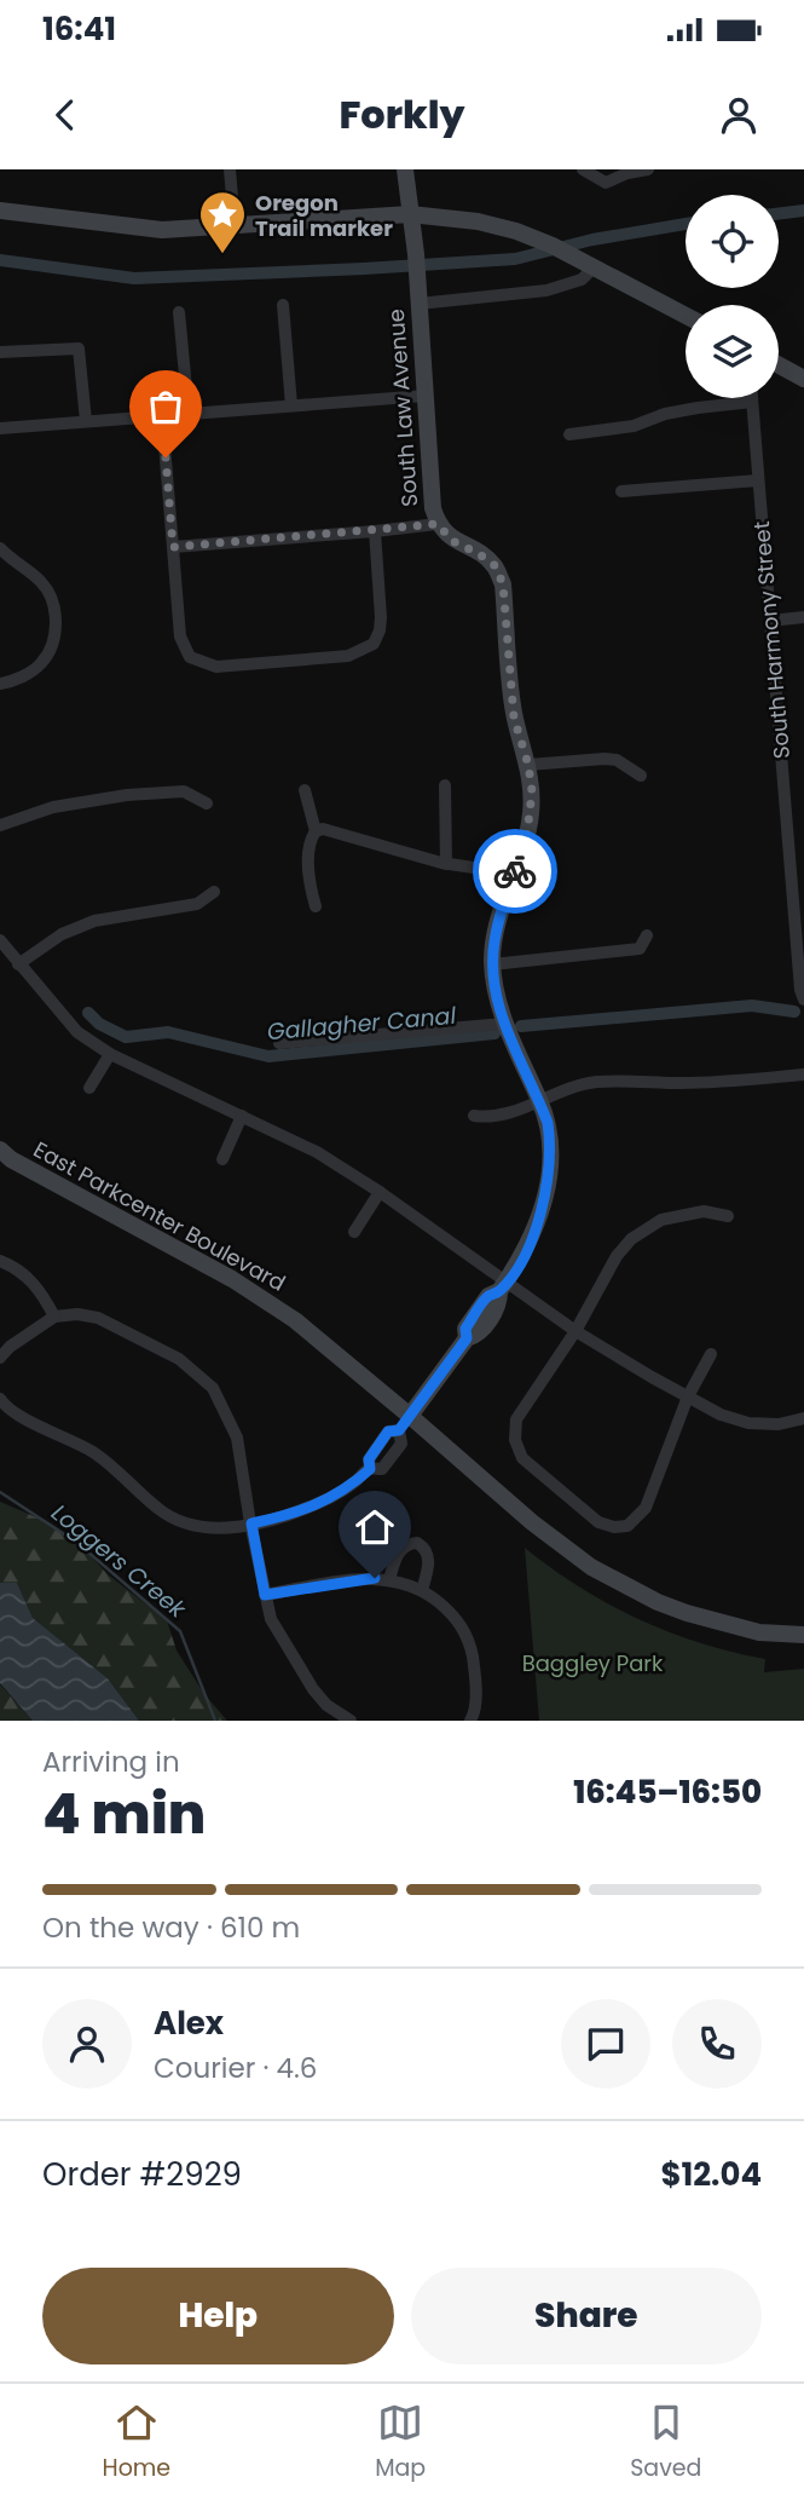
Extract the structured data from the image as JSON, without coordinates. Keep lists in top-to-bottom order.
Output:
{
  "streets": {
    "street": ["South Law Avenue", "South Harmony Street", "East Parkcenter Boulevard"]
  },
  "crossings": [
    ["South Law Avenue", "East Parkcenter Boulevard"]
  ],
  "water": ["Gallagher Canal", "Loggers Creek"],
  "parks": ["Baggley Park"],
  "places": {
    "place": ["Oregon Trail marker"]
  },
  "page": {
    "status": "16:41",
    "header": "Forkly",
    "heading": ["4 min", "Arriving in", "16:45–16:50"],
    "panel": [
      "Alex",
      "Courier · 4.6",
      "Order #2929",
      "$12.04"
    ],
    "bar": "On the way · 610 m",
    "buttons": ["Help", "Share"],
    "tabs": ["Home", "Map", "Saved"]
  }
}
